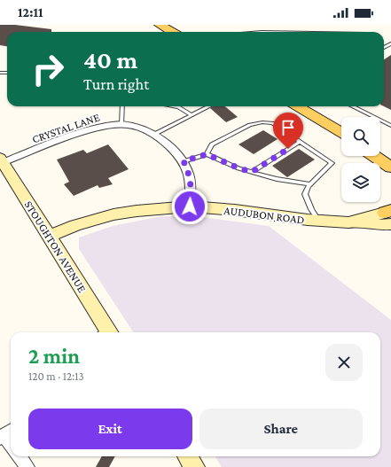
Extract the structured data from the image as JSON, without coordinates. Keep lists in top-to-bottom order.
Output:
{
  "streets": {
    "street": ["CRYSTAL LANE", "AUDUBON ROAD", "STOUGHTON AVENUE"]
  },
  "crossings": [
    ["CRYSTAL LANE", "AUDUBON ROAD"],
    ["CRYSTAL LANE", "STOUGHTON AVENUE"],
    ["AUDUBON ROAD", "STOUGHTON AVENUE"]
  ],
  "page": {
    "status": "12:11",
    "turn": ["40 m", "Turn right"],
    "heading": ["2 min", "120 m · 12:13"],
    "buttons": ["Exit", "Share"]
  }
}
